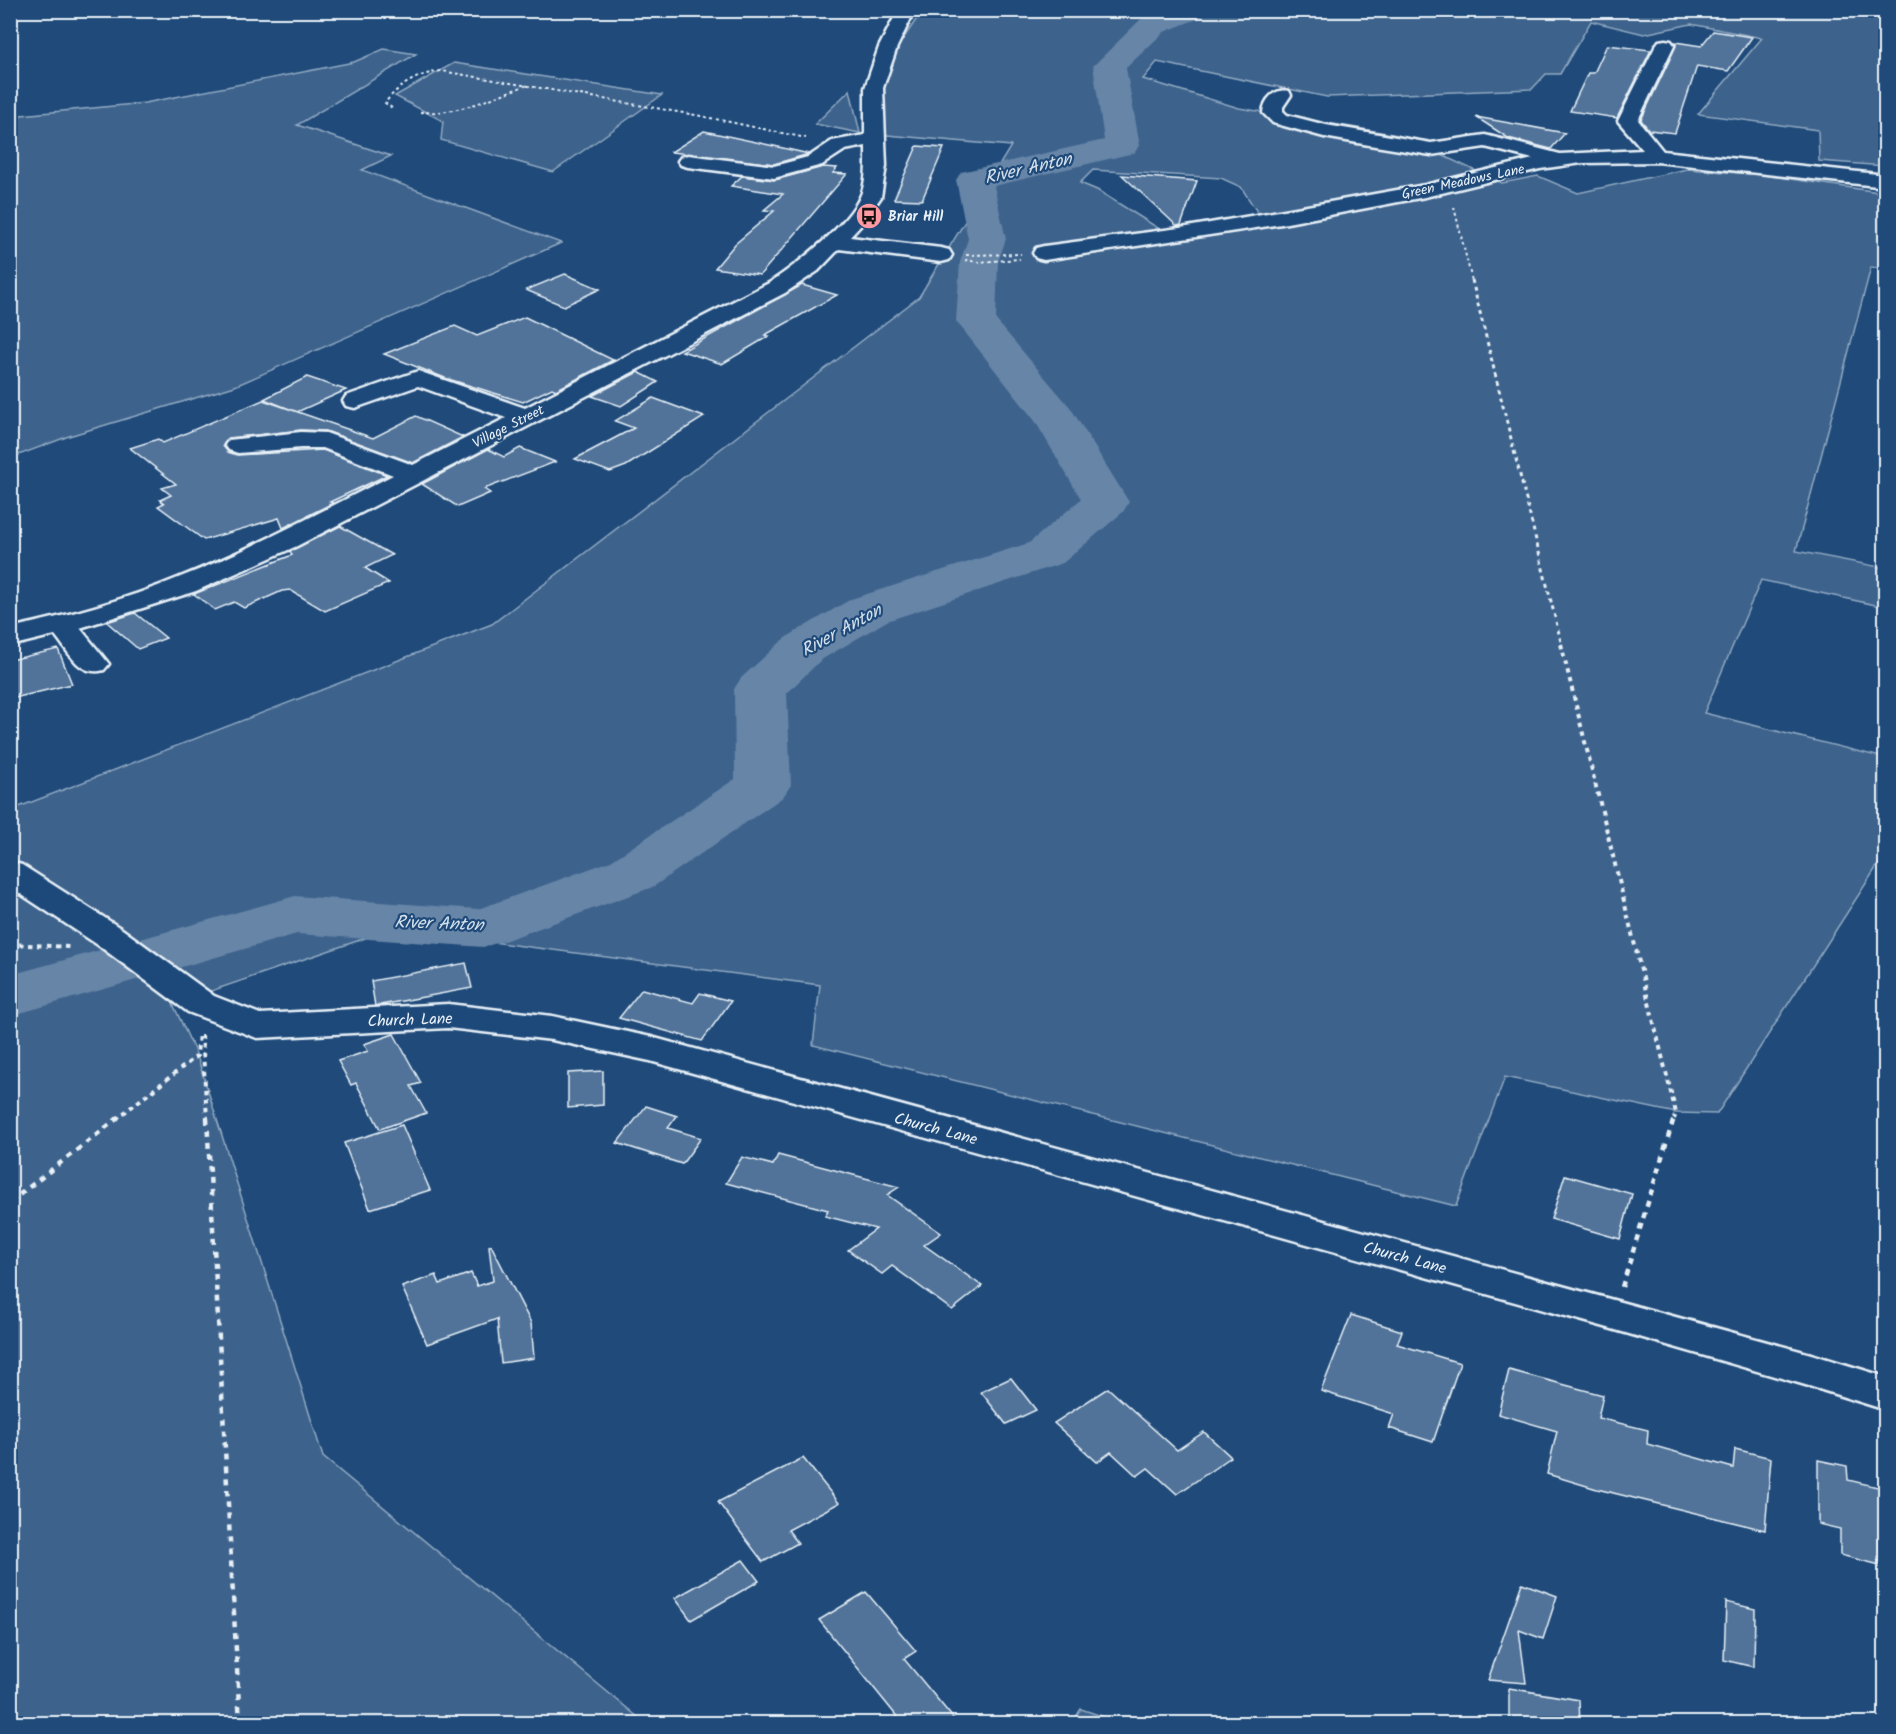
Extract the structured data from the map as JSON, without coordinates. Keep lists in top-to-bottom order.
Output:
{
  "streets": {
    "street": ["Green Meadows Lane", "Village Street", "Church Lane"]
  },
  "water": ["River Anton"],
  "places": {
    "bus stop": ["Briar Hill"]
  }
}
